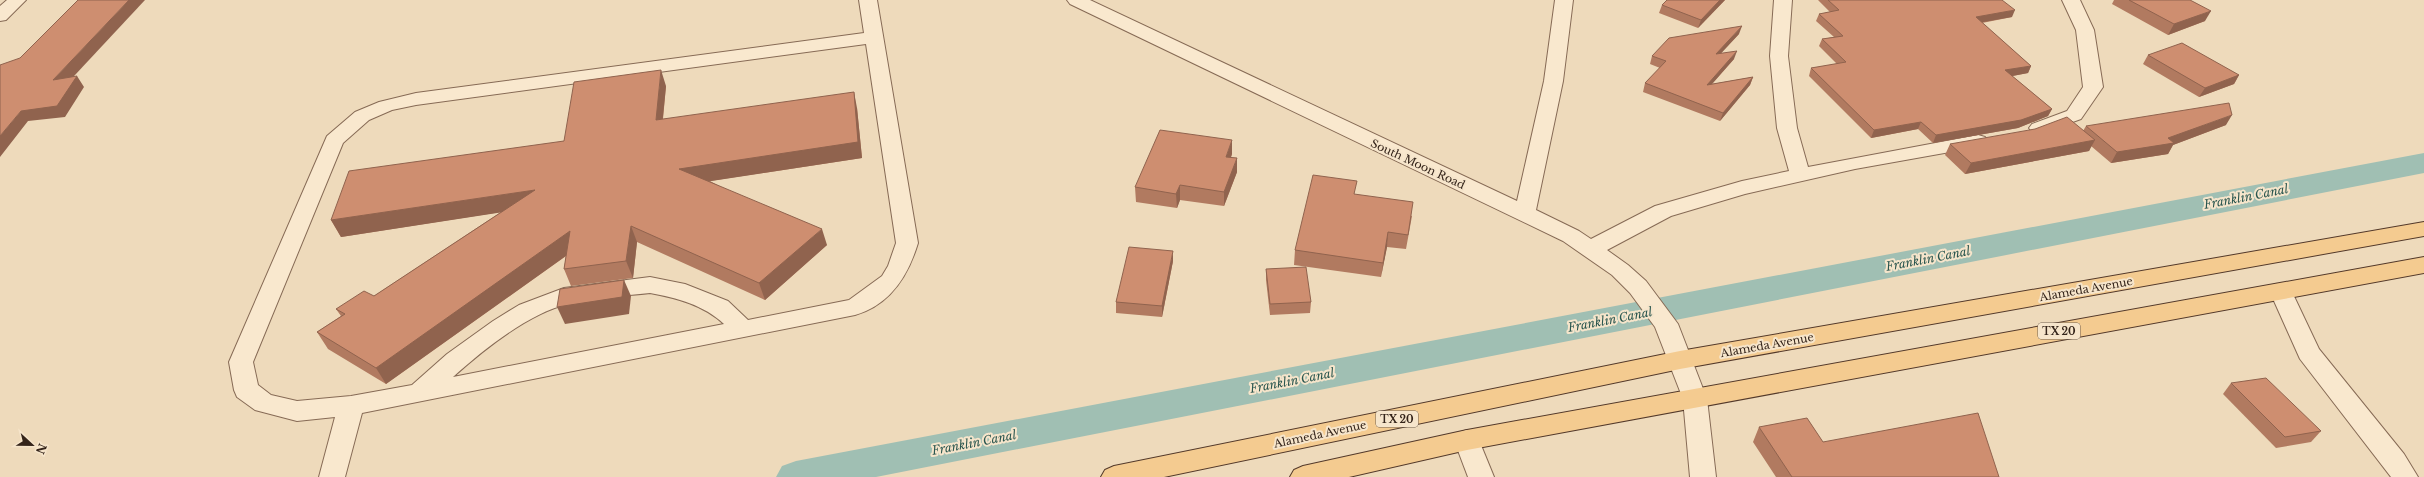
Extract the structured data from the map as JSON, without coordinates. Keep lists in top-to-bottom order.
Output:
{
  "streets": {
    "main road": ["Alameda Avenue", "TX 20"],
    "street": ["South Moon Road"]
  },
  "crossings": [
    ["South Moon Road", "Alameda Avenue"],
    ["South Moon Road", "TX 20"]
  ],
  "water": ["Franklin Canal"],
  "north": "right"
}
